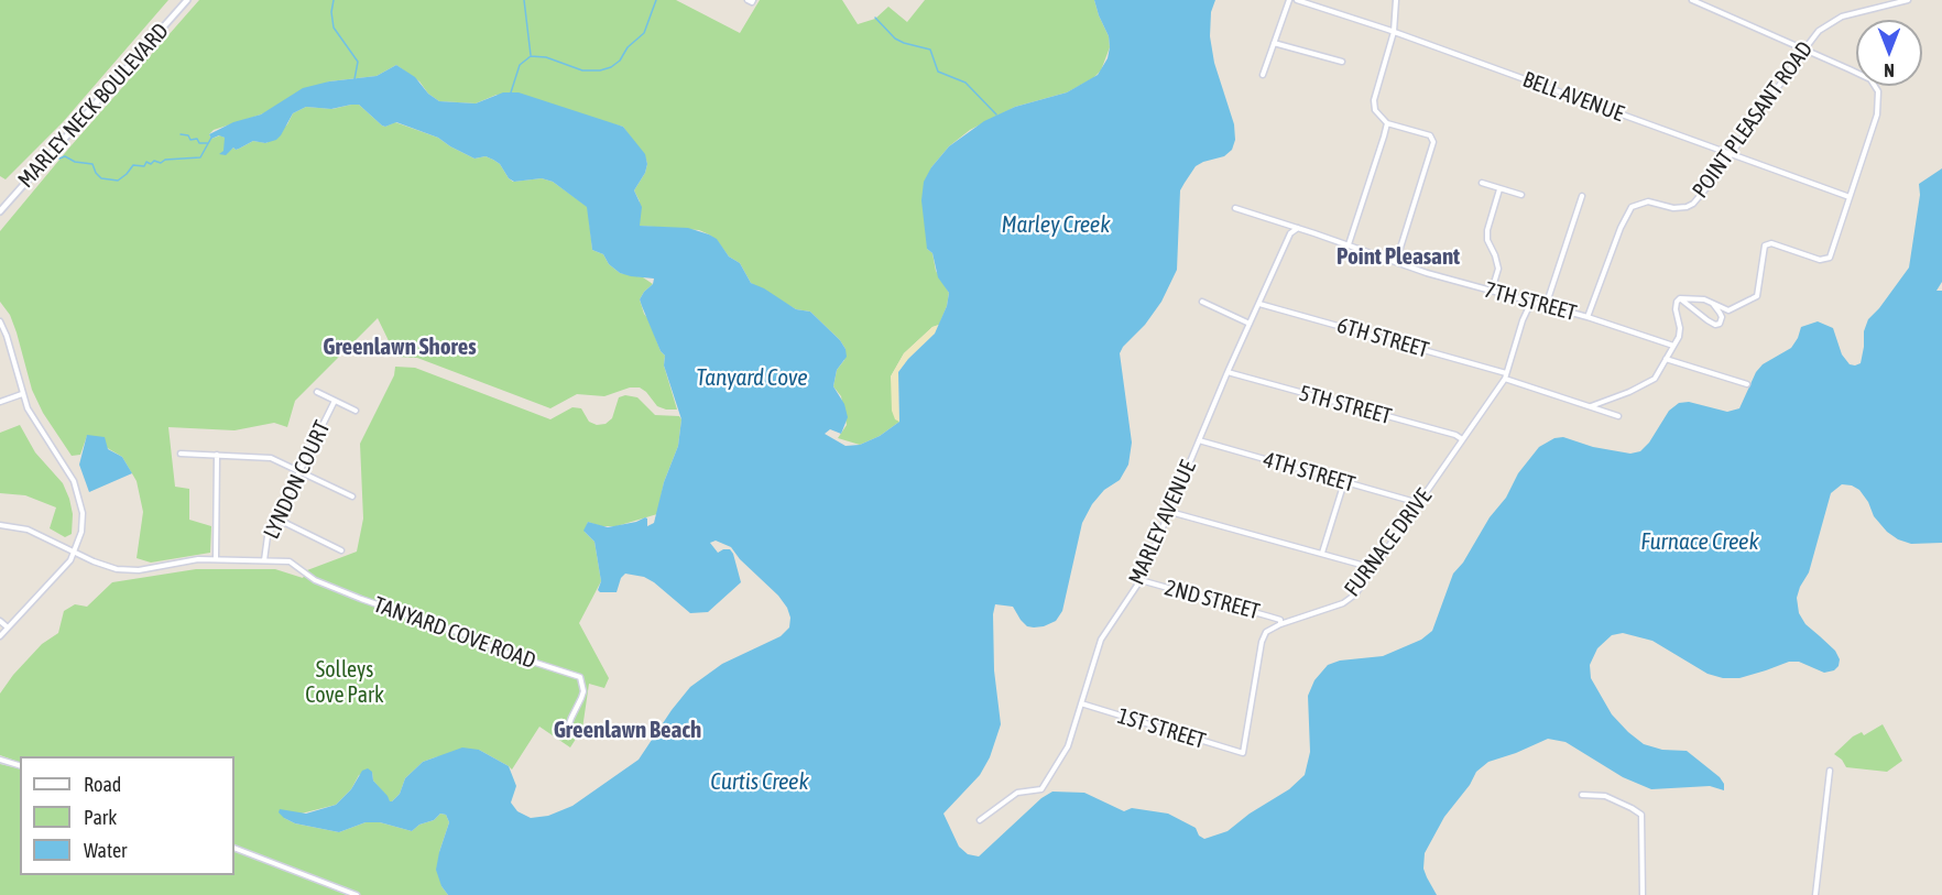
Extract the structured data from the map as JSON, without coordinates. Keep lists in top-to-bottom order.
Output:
{
  "streets": {
    "main road": ["MARLEY NECK BOULEVARD"],
    "street": [
      "BELL AVENUE",
      "POINT PLEASANT ROAD",
      "7TH STREET",
      "6TH STREET",
      "5TH STREET",
      "4TH STREET",
      "LYNDON COURT",
      "MARLEY AVENUE",
      "FURNACE DRIVE",
      "2ND STREET",
      "TANYARD COVE ROAD",
      "1ST STREET"
    ]
  },
  "crossings": [
    ["BELL AVENUE", "POINT PLEASANT ROAD"],
    ["POINT PLEASANT ROAD", "7TH STREET"],
    ["7TH STREET", "MARLEY AVENUE"],
    ["7TH STREET", "FURNACE DRIVE"],
    ["6TH STREET", "MARLEY AVENUE"],
    ["6TH STREET", "FURNACE DRIVE"],
    ["5TH STREET", "MARLEY AVENUE"],
    ["5TH STREET", "FURNACE DRIVE"],
    ["4TH STREET", "MARLEY AVENUE"],
    ["4TH STREET", "FURNACE DRIVE"],
    ["LYNDON COURT", "TANYARD COVE ROAD"],
    ["MARLEY AVENUE", "2ND STREET"],
    ["MARLEY AVENUE", "1ST STREET"],
    ["FURNACE DRIVE", "2ND STREET"],
    ["FURNACE DRIVE", "1ST STREET"]
  ],
  "districts": ["Point Pleasant", "Greenlawn Shores", "Greenlawn Beach"],
  "water": [
    "Marley Creek",
    "Tanyard Cove",
    "Furnace Creek",
    "Curtis Creek"
  ],
  "parks": ["Solleys Cove Park"],
  "legend": ["Road", "Park", "Water"],
  "north": "bottom"
}
